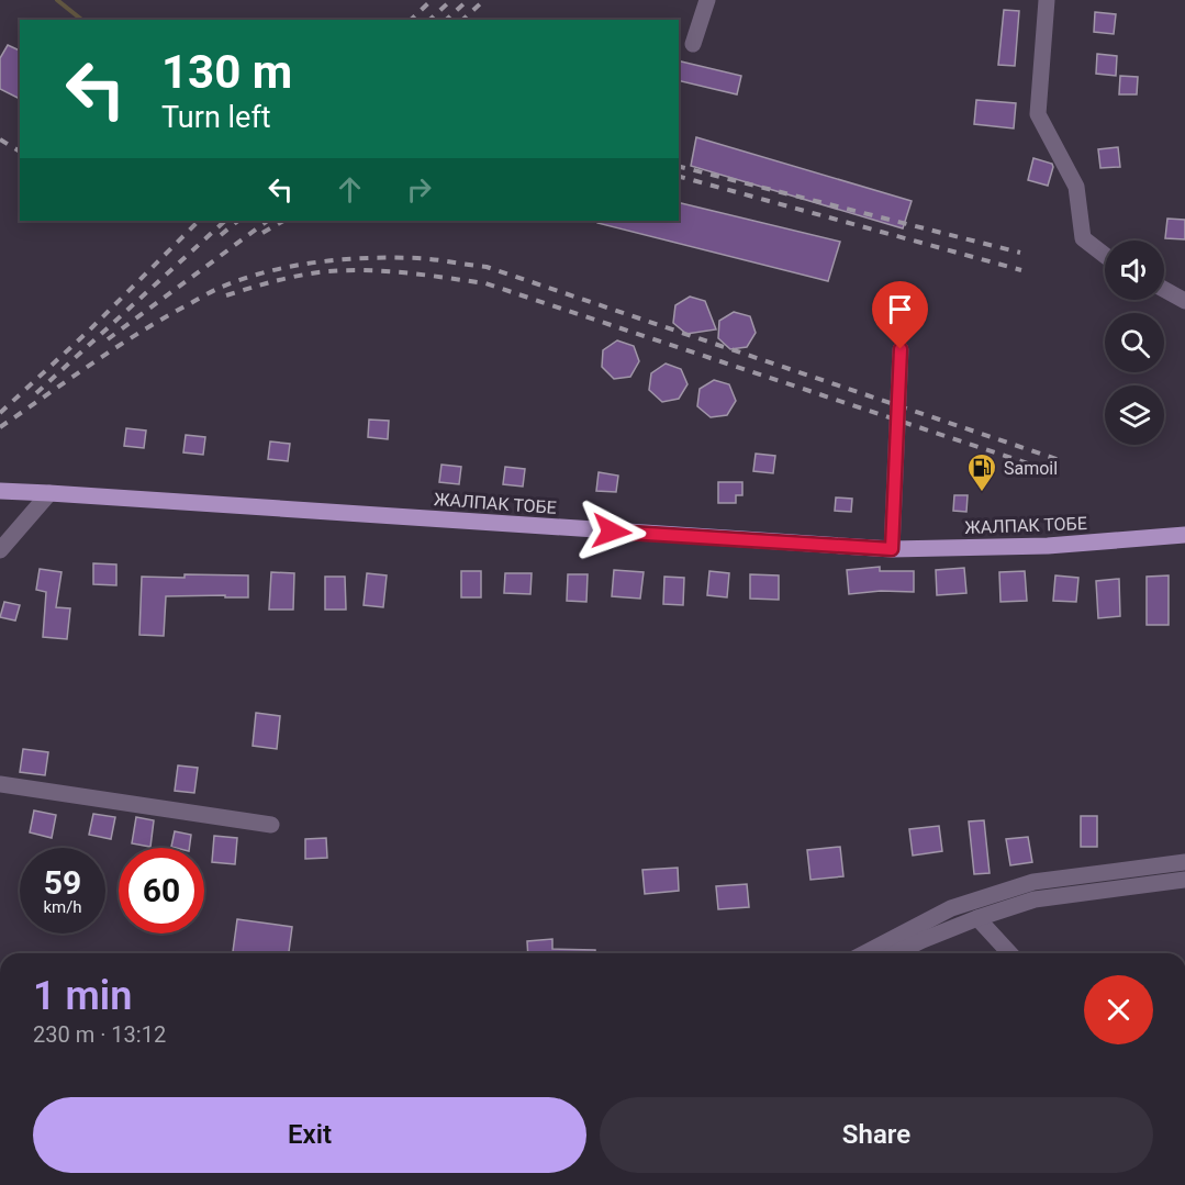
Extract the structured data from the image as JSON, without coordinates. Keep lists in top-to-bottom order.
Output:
{
  "streets": {
    "main road": ["ЖАЛПАК ТОБЕ"]
  },
  "places": {
    "fuel station": ["Samoil"]
  },
  "page": {
    "turn": ["130 m", "Turn left"],
    "speed": "59 km/h",
    "limit": "60",
    "heading": ["1 min", "230 m · 13:12"],
    "buttons": ["Exit", "Share"]
  }
}
